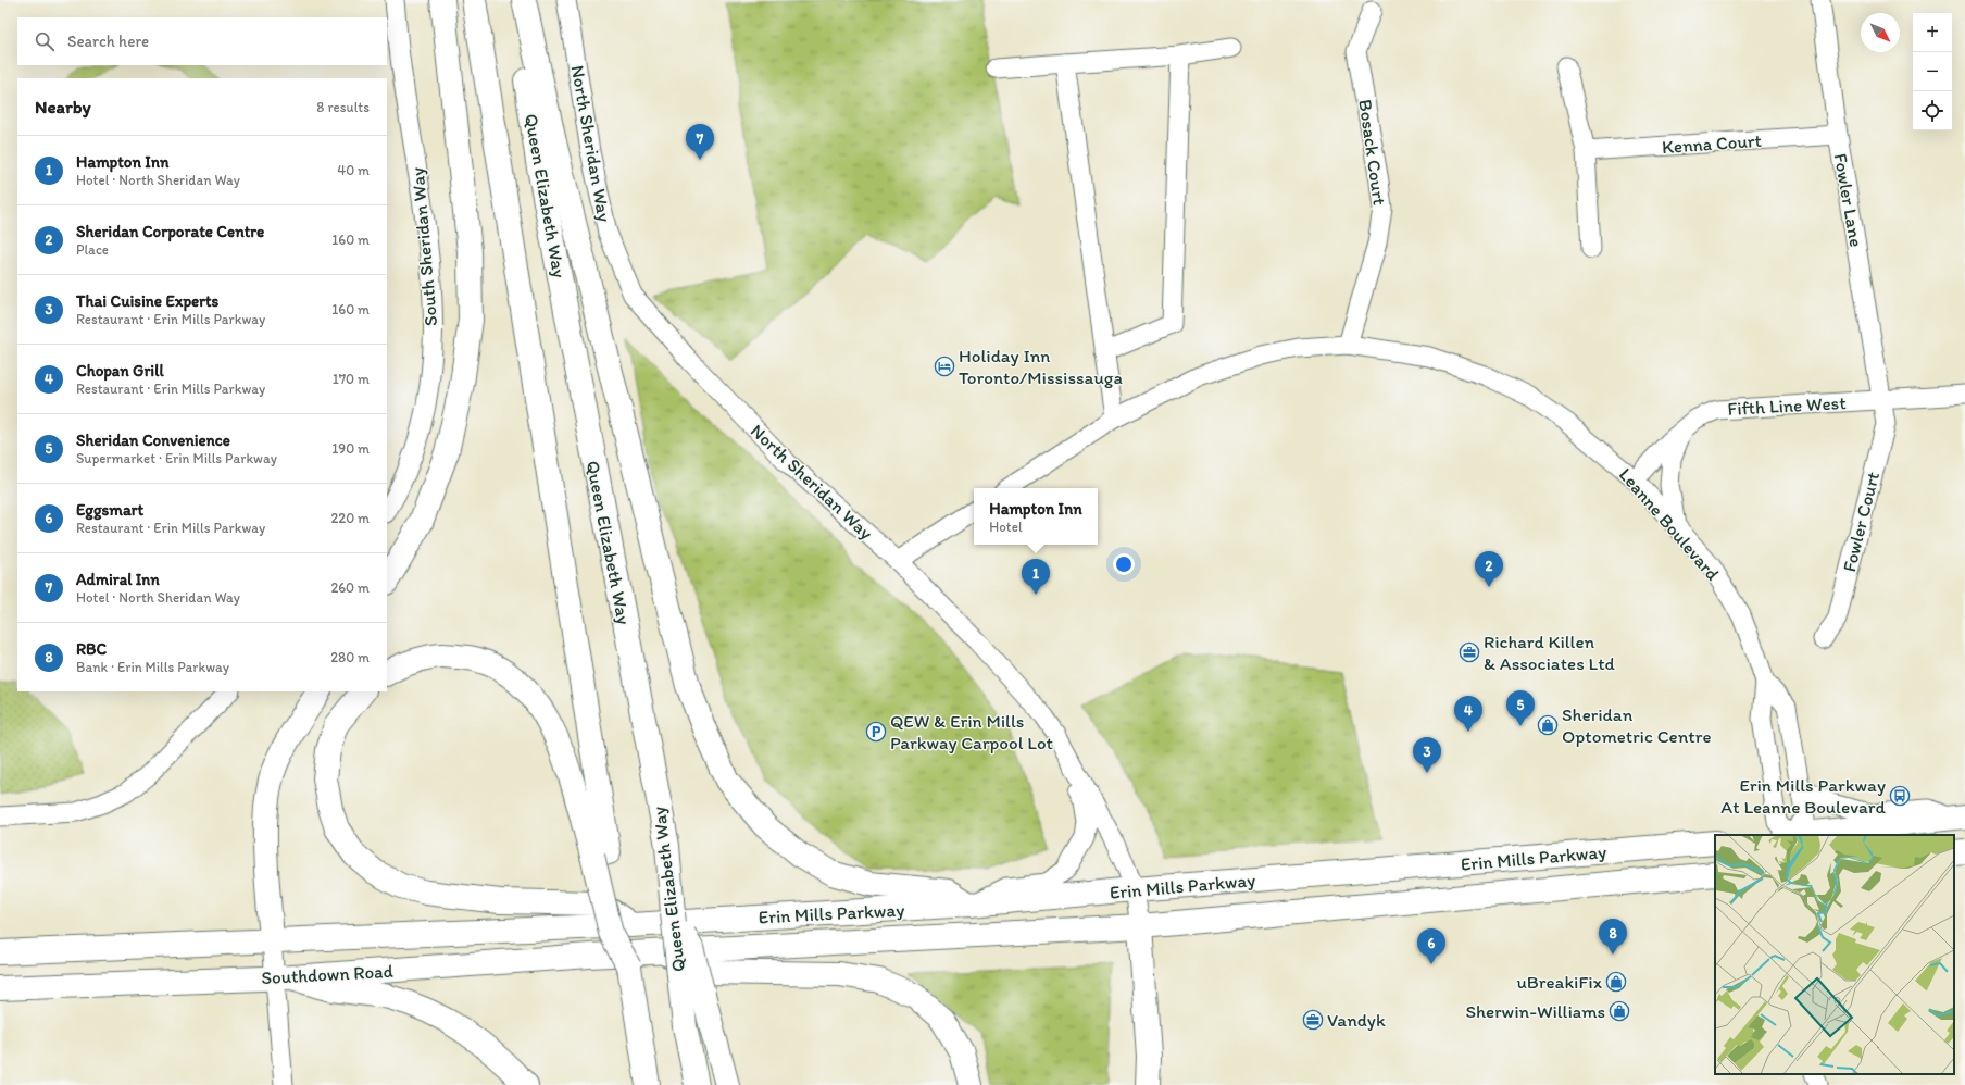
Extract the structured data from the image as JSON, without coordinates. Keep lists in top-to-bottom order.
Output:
{
  "streets": {
    "main road": ["Queen Elizabeth Way", "Erin Mills Parkway", "Southdown Road"],
    "street": [
      "North Sheridan Way",
      "Kenna Court",
      "Bosack Court",
      "Fowler Lane",
      "South Sheridan Way",
      "Fifth Line West",
      "Fowler Court",
      "Leanne Boulevard"
    ]
  },
  "crossings": [
    ["North Sheridan Way", "Erin Mills Parkway"],
    ["Kenna Court", "Fowler Lane"],
    ["Bosack Court", "Leanne Boulevard"],
    ["Fowler Lane", "Fifth Line West"],
    ["Fowler Lane", "Fowler Court"],
    ["Fifth Line West", "Fowler Court"],
    ["Fifth Line West", "Leanne Boulevard"],
    ["Erin Mills Parkway", "Southdown Road"]
  ],
  "places": {
    "hotel": ["Holiday Inn Toronto/Mississauga"],
    "office": ["Richard Killen & Associates Ltd", "Vandyk"],
    "shop": ["Sheridan Optometric Centre", "uBreakiFix", "Sherwin-Williams"],
    "parking": ["QEW & Erin Mills Parkway Carpool Lot"],
    "bus stop": ["Erin Mills Parkway At Leanne Boulevard"]
  },
  "north": "bottom right",
  "page": {
    "map_buttons": ["+", "−"],
    "search": "Search here",
    "heading": ["Nearby", "8 results"],
    "pins": [
      "7",
      "2",
      "1",
      "5",
      "4",
      "3",
      "8",
      "6"
    ],
    "list": [
      {
        "mark": "1",
        "name": "Hampton Inn",
        "note": "Hotel · North Sheridan Way",
        "value": "40 m"
      },
      {
        "mark": "2",
        "name": "Sheridan Corporate Centre",
        "note": "Place",
        "value": "160 m"
      },
      {
        "mark": "3",
        "name": "Thai Cuisine Experts",
        "note": "Restaurant · Erin Mills Parkway",
        "value": "160 m"
      },
      {
        "mark": "4",
        "name": "Chopan Grill",
        "note": "Restaurant · Erin Mills Parkway",
        "value": "170 m"
      },
      {
        "mark": "5",
        "name": "Sheridan Convenience",
        "note": "Supermarket · Erin Mills Parkway",
        "value": "190 m"
      },
      {
        "mark": "6",
        "name": "Eggsmart",
        "note": "Restaurant · Erin Mills Parkway",
        "value": "220 m"
      },
      {
        "mark": "7",
        "name": "Admiral Inn",
        "note": "Hotel · North Sheridan Way",
        "value": "260 m"
      },
      {
        "mark": "8",
        "name": "RBC",
        "note": "Bank · Erin Mills Parkway",
        "value": "280 m"
      }
    ],
    "popup": ["Hampton Inn", "Hotel"]
  }
}
